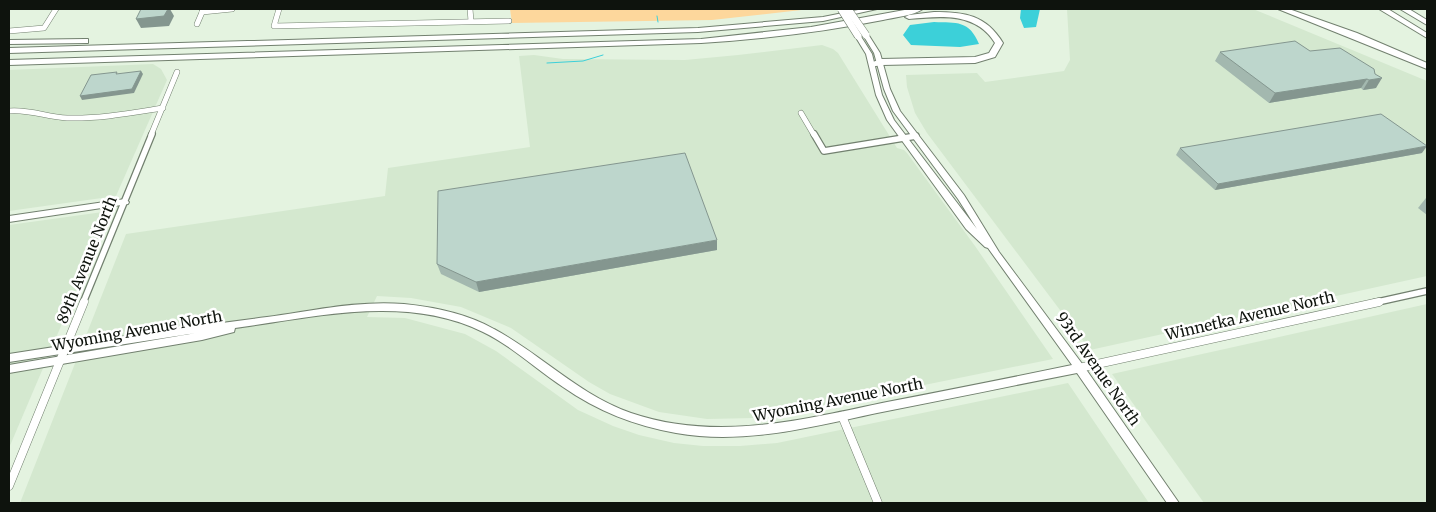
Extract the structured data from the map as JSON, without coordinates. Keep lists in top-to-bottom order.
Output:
{
  "streets": {
    "street": [
      "89th Avenue North",
      "Winnetka Avenue North",
      "Wyoming Avenue North",
      "93rd Avenue North"
    ]
  },
  "crossings": [
    ["89th Avenue North", "Wyoming Avenue North"],
    ["Winnetka Avenue North", "Wyoming Avenue North"],
    ["Winnetka Avenue North", "93rd Avenue North"],
    ["Wyoming Avenue North", "93rd Avenue North"]
  ]
}
